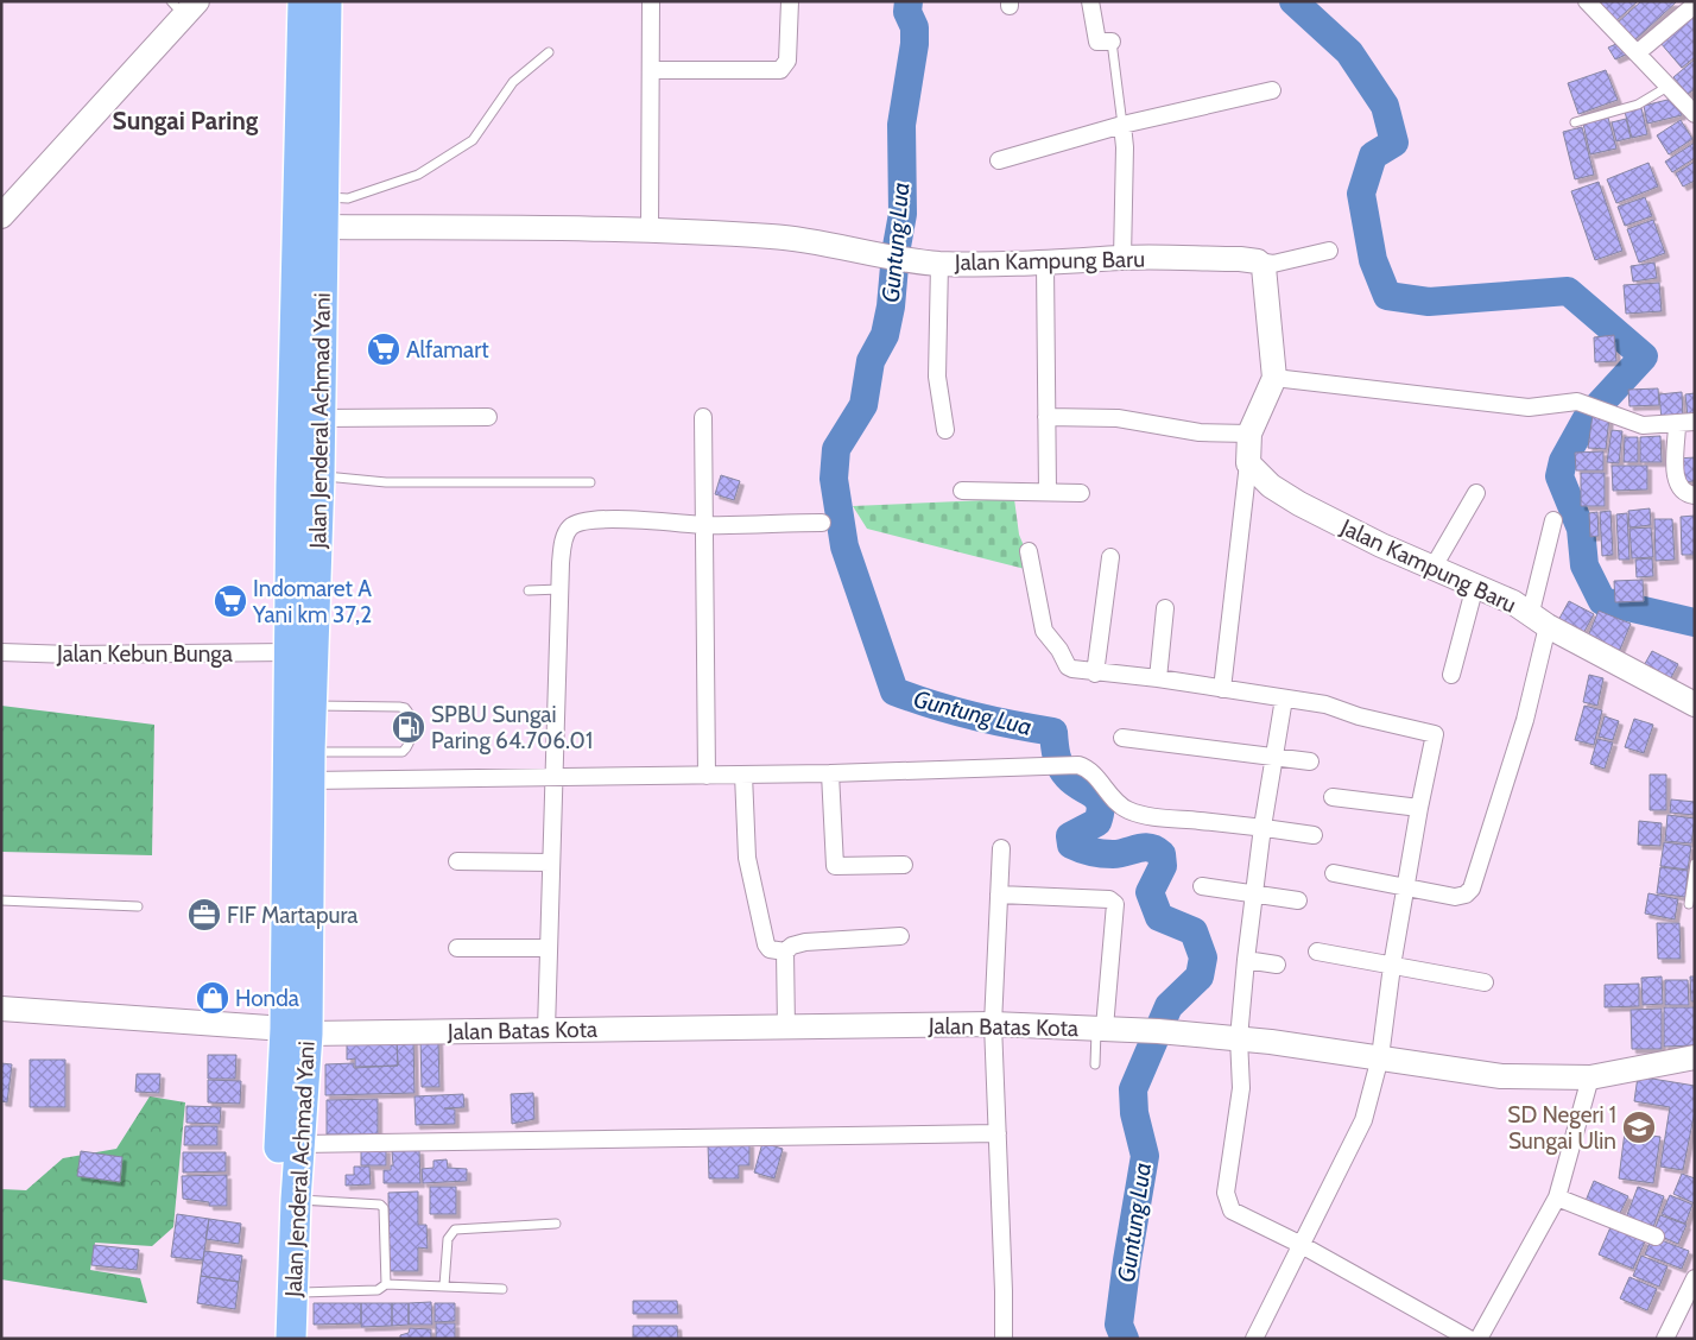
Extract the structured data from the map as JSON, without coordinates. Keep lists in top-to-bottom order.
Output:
{
  "streets": {
    "highway": ["Jalan Jenderal Achmad Yani"],
    "street": ["Jalan Kampung Baru", "Jalan Kebun Bunga", "Jalan Batas Kota"]
  },
  "crossings": [
    ["Jalan Kampung Baru", "Jalan Jenderal Achmad Yani"],
    ["Jalan Jenderal Achmad Yani", "Jalan Kebun Bunga"],
    ["Jalan Jenderal Achmad Yani", "Jalan Batas Kota"]
  ],
  "districts": ["Sungai Paring"],
  "water": ["Guntung Lua"],
  "places": {
    "supermarket": ["Alfamart", "Indomaret A Yani km 37,2"],
    "fuel station": ["SPBU Sungai Paring 64.706.01"],
    "office": ["FIF Martapura"],
    "shop": ["Honda"],
    "school or university": ["SD Negeri 1 Sungai Ulin"]
  }
}
